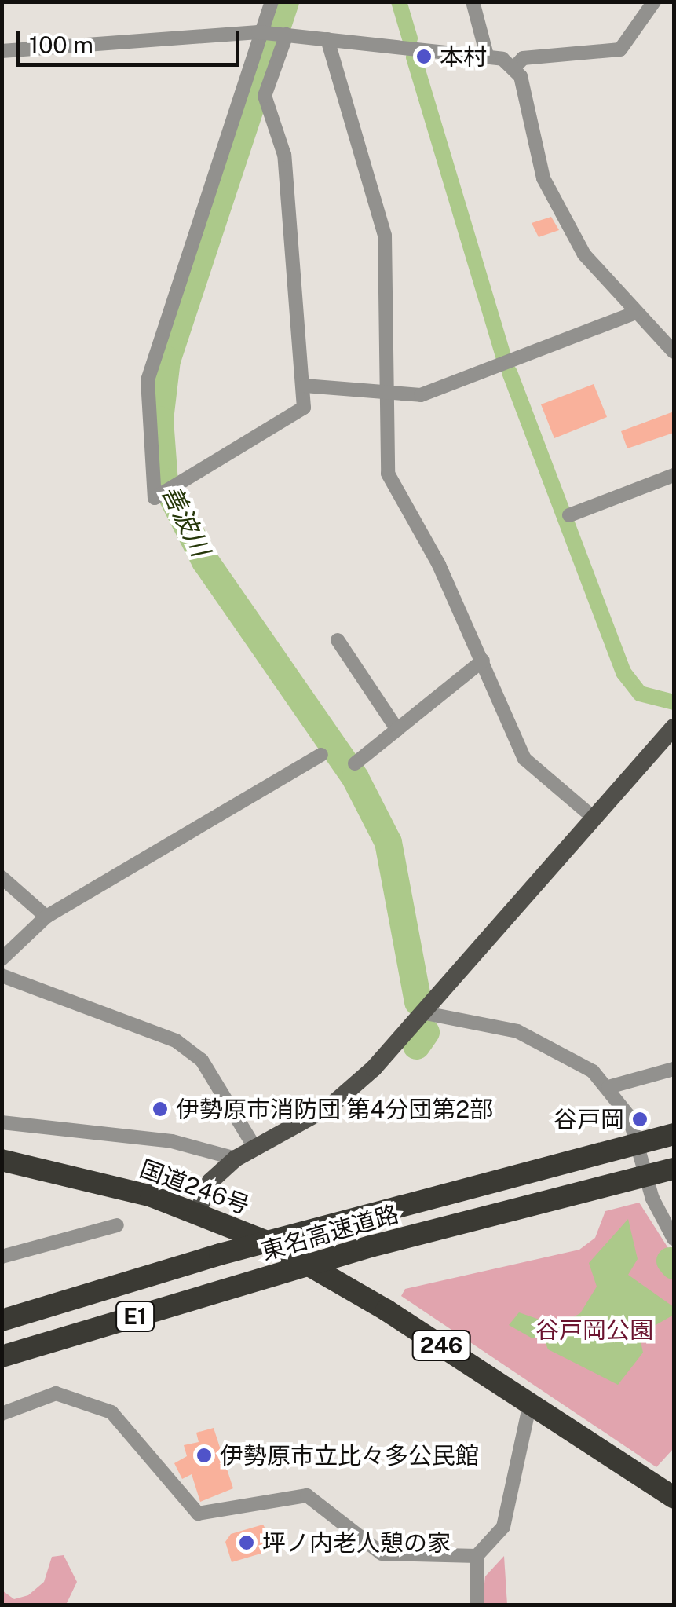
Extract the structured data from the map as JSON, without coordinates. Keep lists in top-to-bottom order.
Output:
{
  "streets": {
    "highway": [
      "国道246号",
      "東名高速道路",
      "E1",
      "246"
    ]
  },
  "water": ["善波川"],
  "parks": ["谷戸岡公園"],
  "places": [
    "本村",
    "伊勢原市消防団 第4分団第2部",
    "谷戸岡",
    "伊勢原市立比々多公民館",
    "坪ノ内老人憩の家"
  ],
  "scale_bar": "100 m"
}
